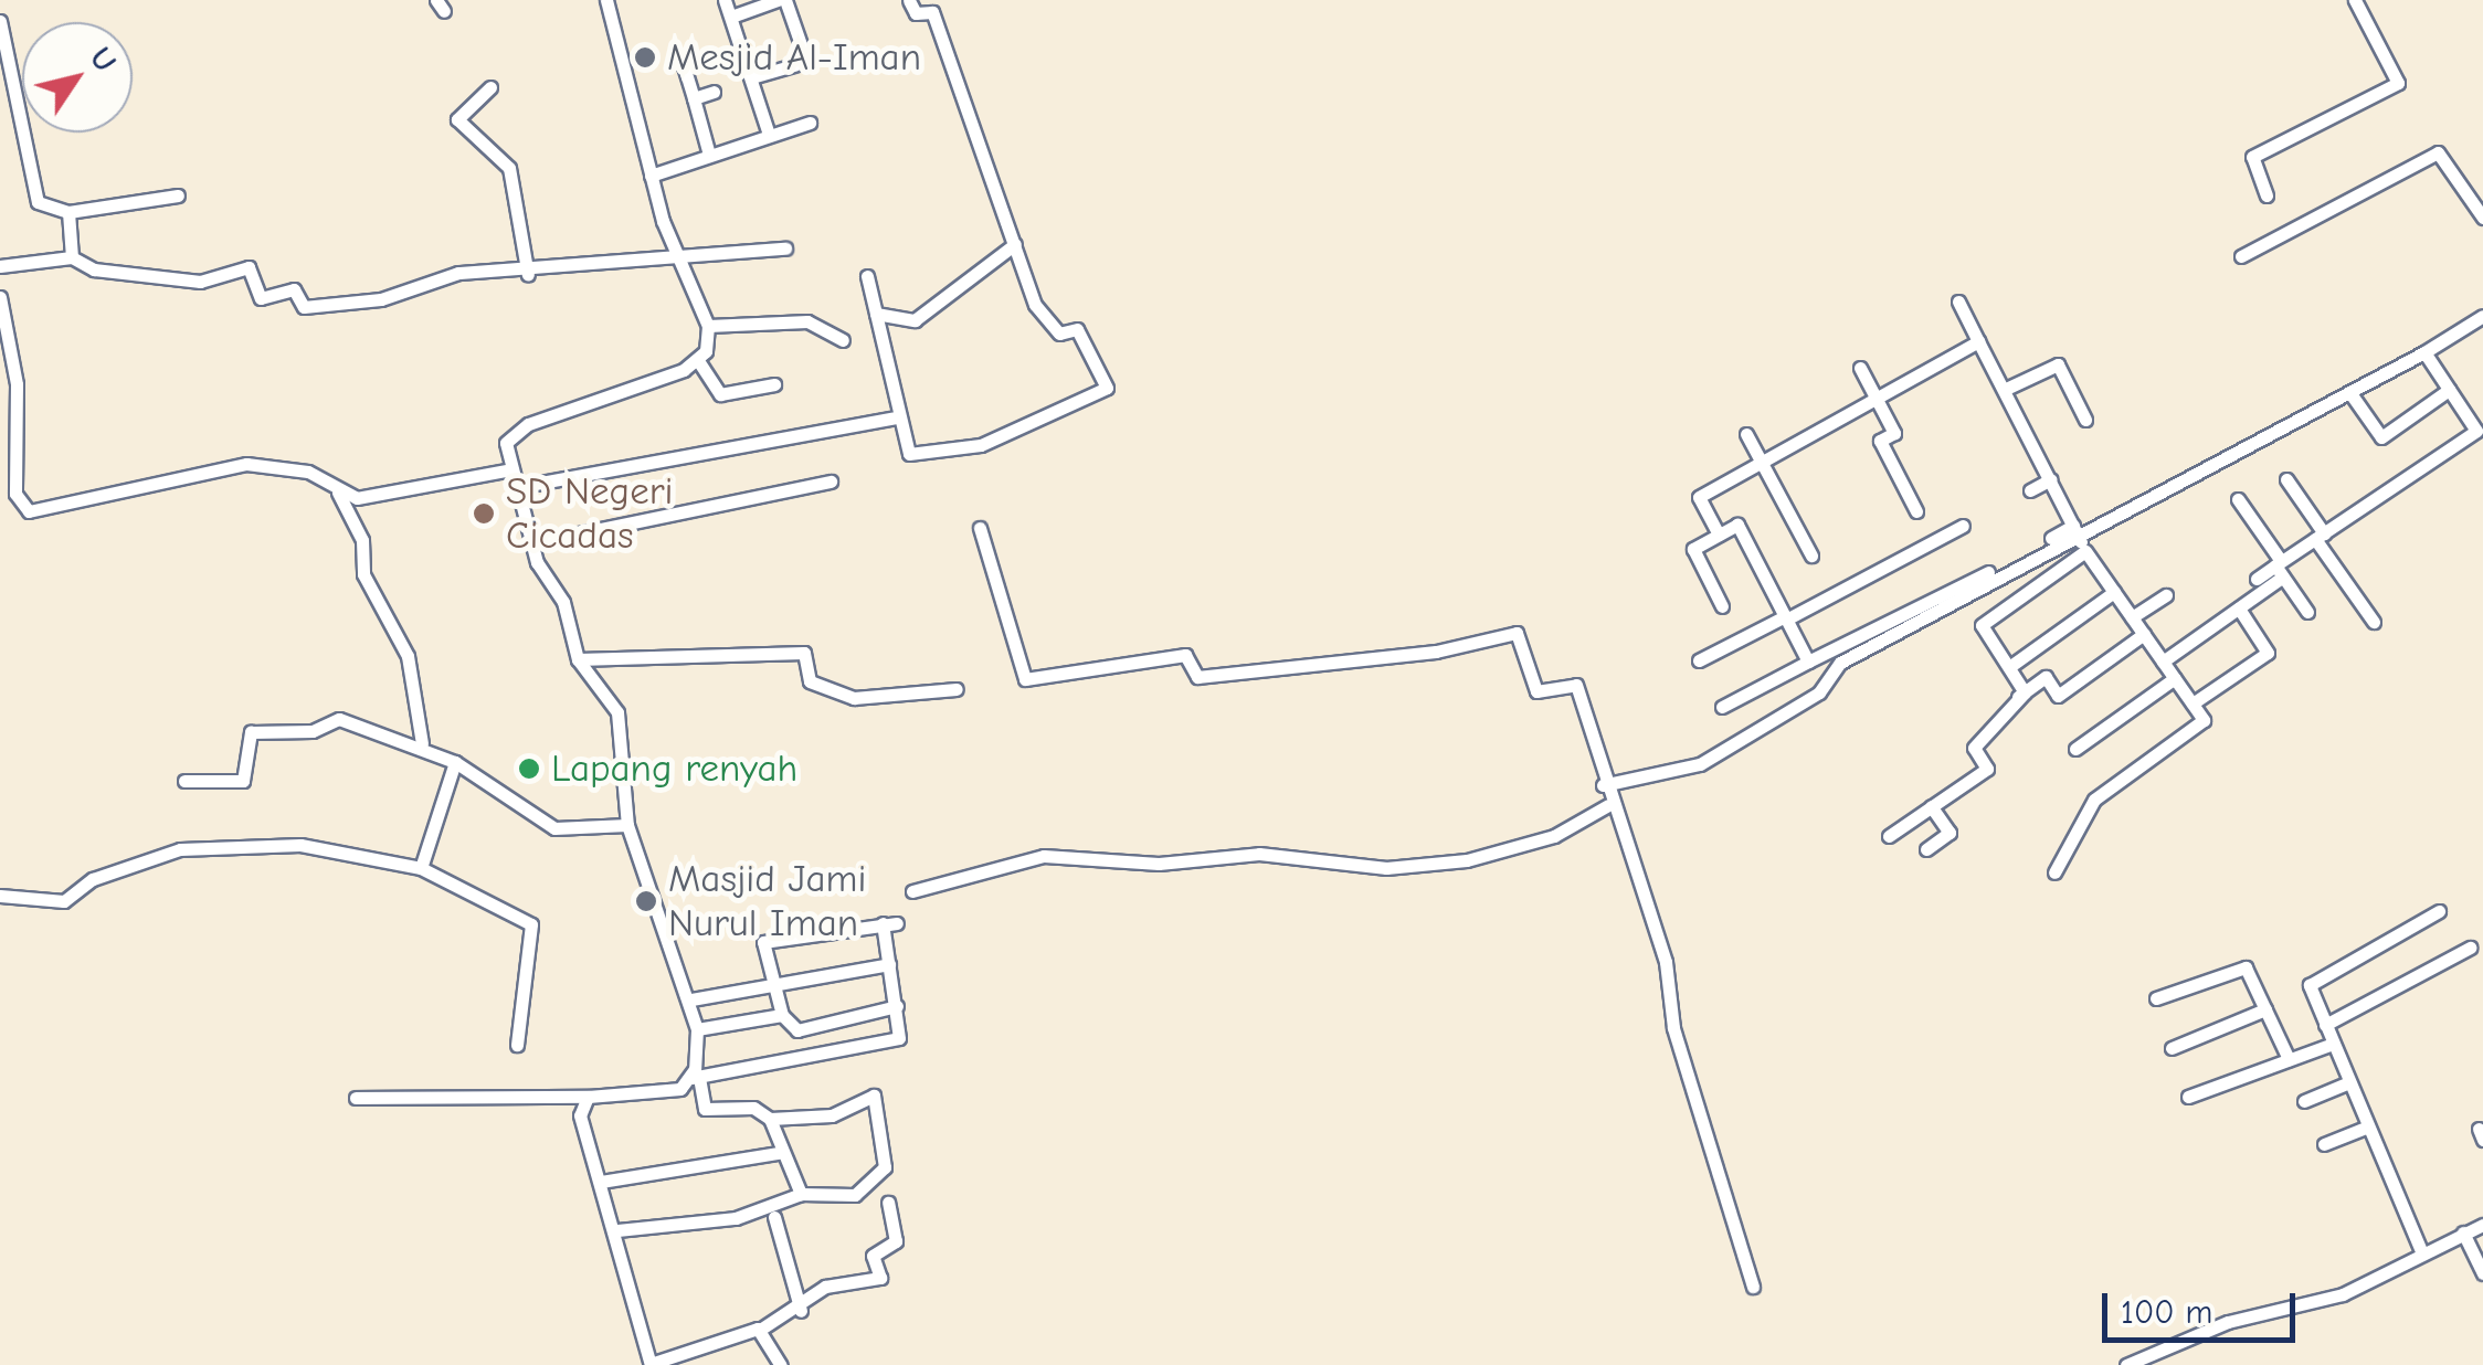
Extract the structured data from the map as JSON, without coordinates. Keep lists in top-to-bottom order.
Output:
{
  "places": [
    "Mesjid Al-Iman",
    "SD Negeri Cicadas",
    "Lapang renyah",
    "Masjid Jami Nurul Iman"
  ],
  "scale_bar": "100 m",
  "north": "top right"
}
